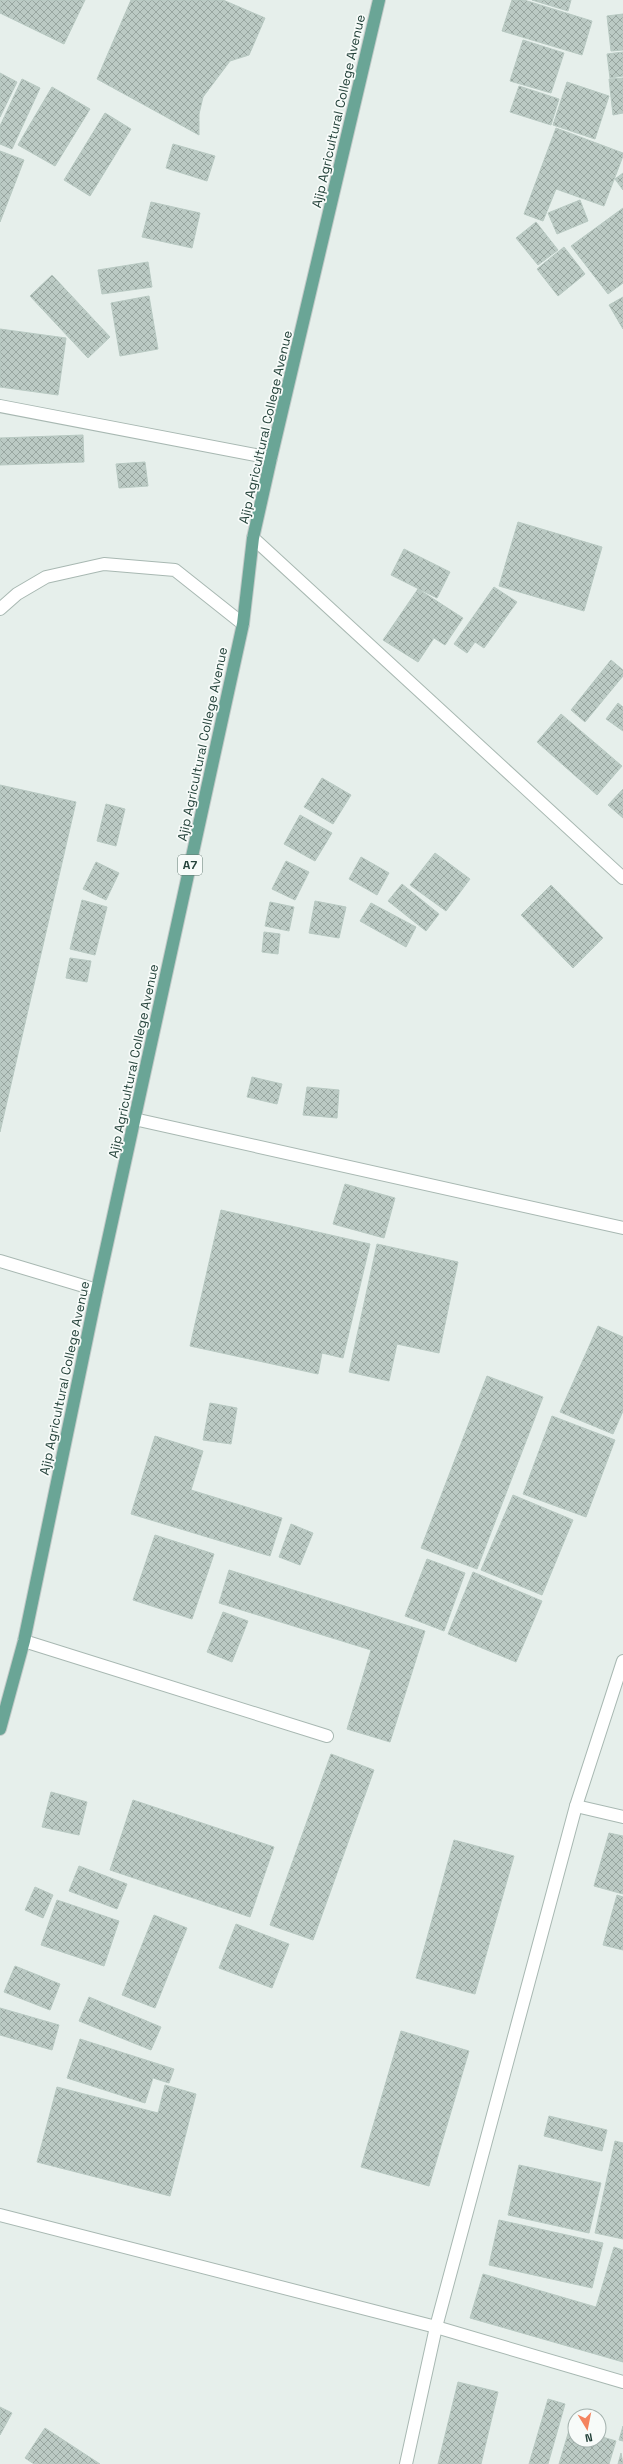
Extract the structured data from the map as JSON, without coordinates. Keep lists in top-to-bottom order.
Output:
{
  "streets": {
    "main road": ["Ajip Agricultural College Avenue", "A7"]
  },
  "north": "bottom"
}
